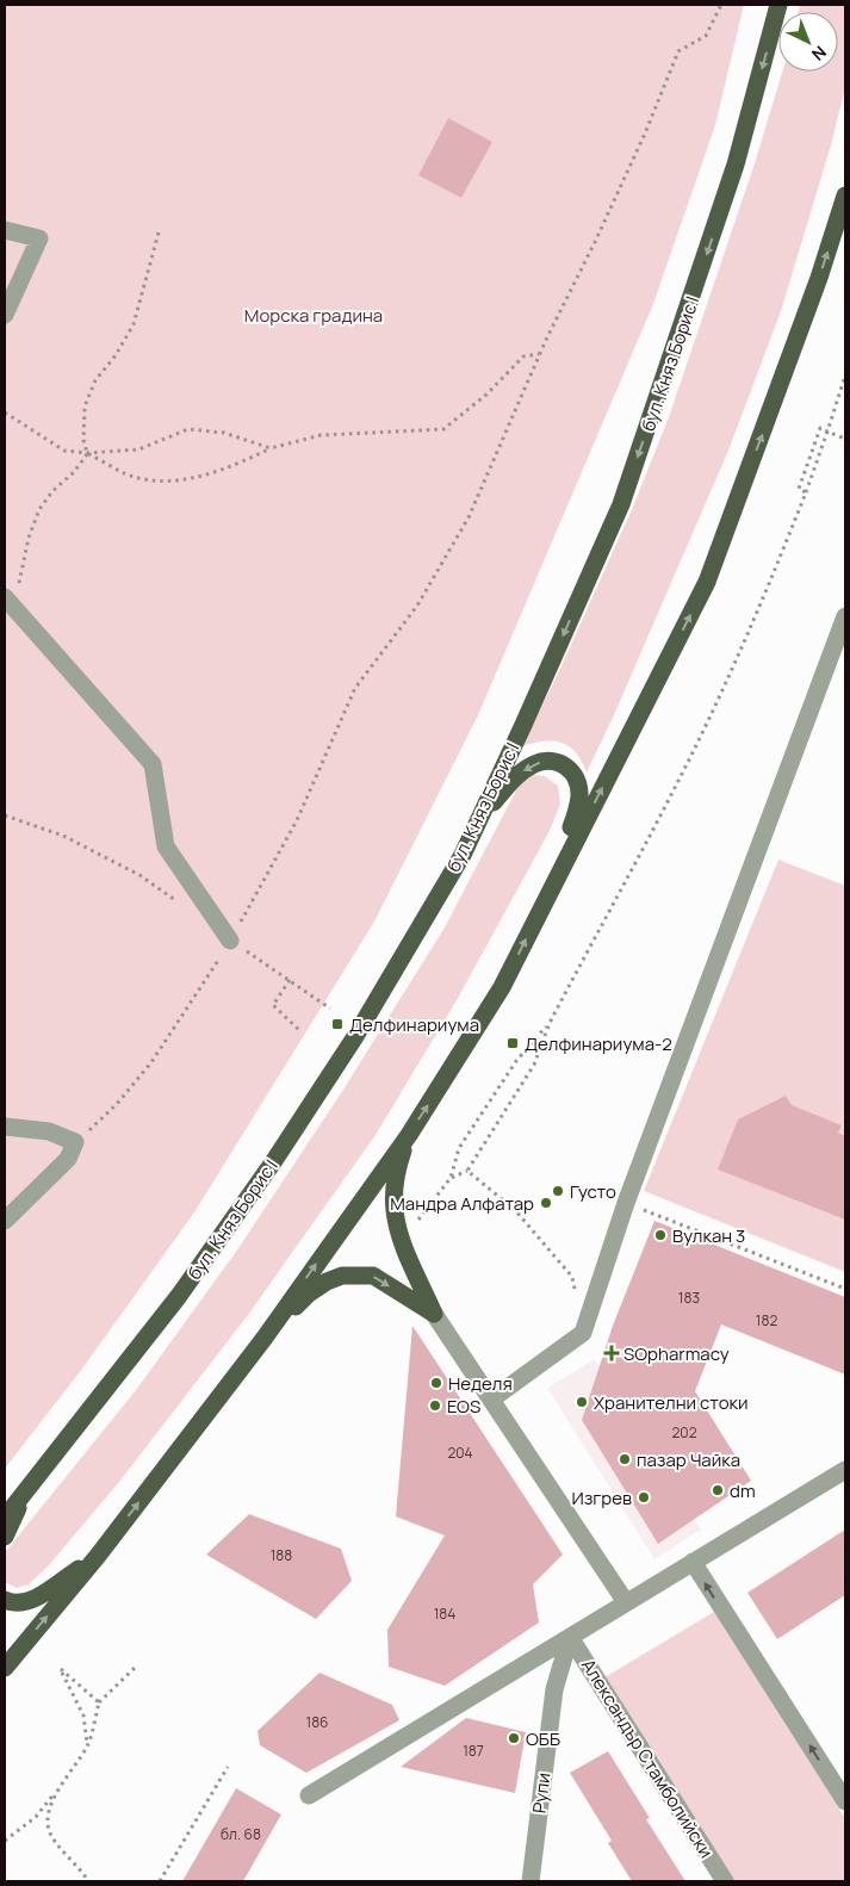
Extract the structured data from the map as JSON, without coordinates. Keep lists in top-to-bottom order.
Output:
{
  "streets": {
    "main road": ["бул. Княз Борис I"],
    "street": ["Александър Стамболийски", "Рупи"]
  },
  "crossings": [
    ["Александър Стамболийски", "Рупи"]
  ],
  "parks": ["Морска градина"],
  "places": {
    "transit": ["Делфинариума", "Делфинариума-2"],
    "other": [
      "Густо",
      "Мандра Алфатар",
      "Вулкан 3",
      "Неделя",
      "Хранителни стоки",
      "EOS",
      "пазар Чайка",
      "dm",
      "Изгрев",
      "ОББ"
    ],
    "health": ["SOpharmacy"]
  },
  "house_numbers": [
    "183",
    "182",
    "202",
    "204",
    "188",
    "184",
    "186",
    "187",
    "бл. 68"
  ],
  "north": "bottom right"
}
